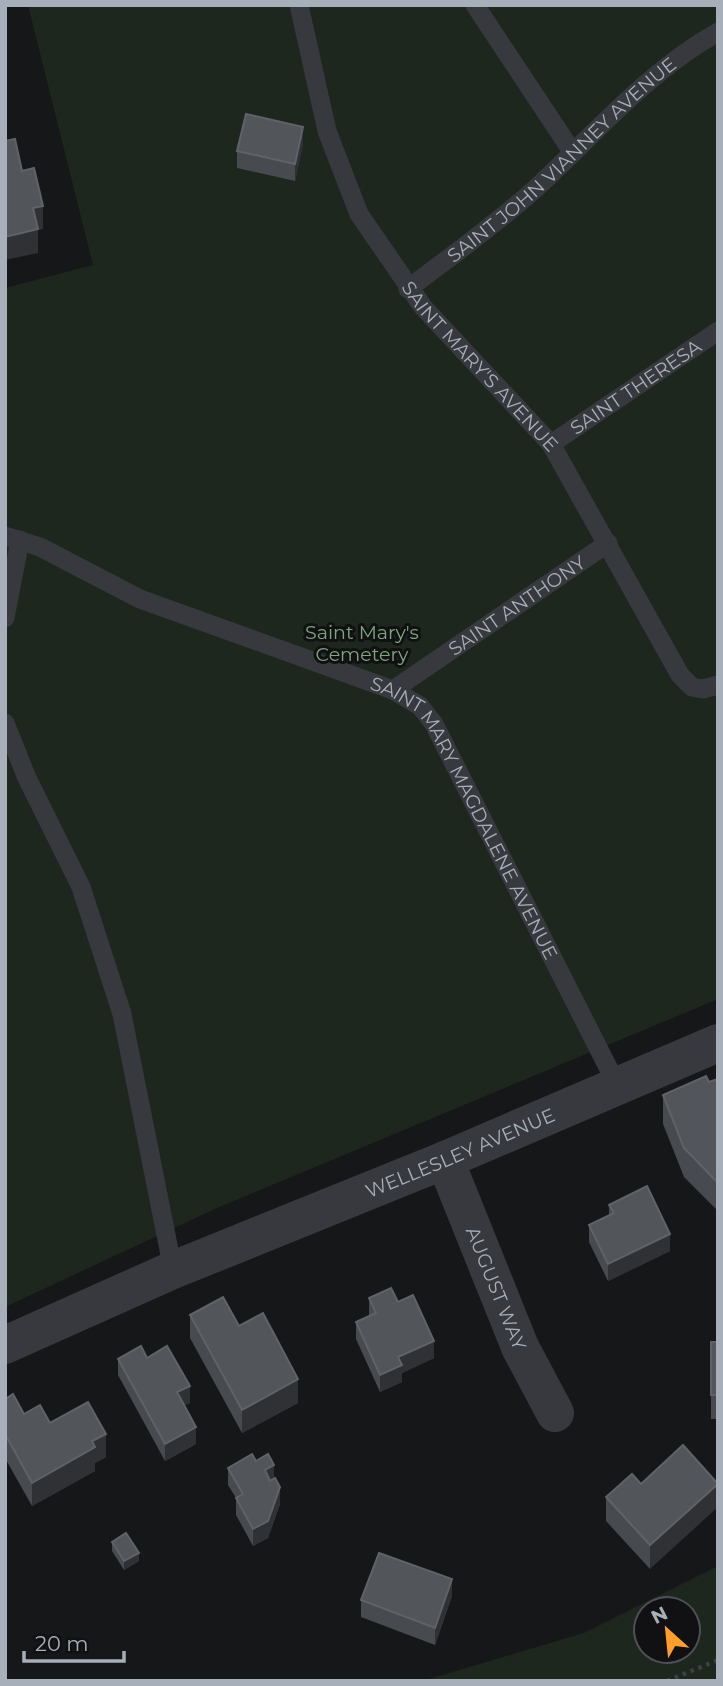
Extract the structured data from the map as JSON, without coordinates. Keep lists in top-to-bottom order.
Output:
{
  "streets": {
    "street": ["WELLESLEY AVENUE", "AUGUST WAY"],
    "lane": [
      "SAINT JOHN VIANNEY AVENUE",
      "SAINT MARY'S AVENUE",
      "SAINT THERESA",
      "SAINT ANTHONY",
      "SAINT MARY MAGDALENE AVENUE"
    ]
  },
  "crossings": [
    ["SAINT JOHN VIANNEY AVENUE", "SAINT MARY'S AVENUE"],
    ["SAINT MARY'S AVENUE", "SAINT THERESA"],
    ["SAINT MARY'S AVENUE", "SAINT ANTHONY"],
    ["SAINT ANTHONY", "SAINT MARY MAGDALENE AVENUE"],
    ["SAINT MARY MAGDALENE AVENUE", "WELLESLEY AVENUE"],
    ["WELLESLEY AVENUE", "AUGUST WAY"]
  ],
  "parks": ["Saint Mary's Cemetery"],
  "scale_bar": "20 m",
  "north": "top left"
}
